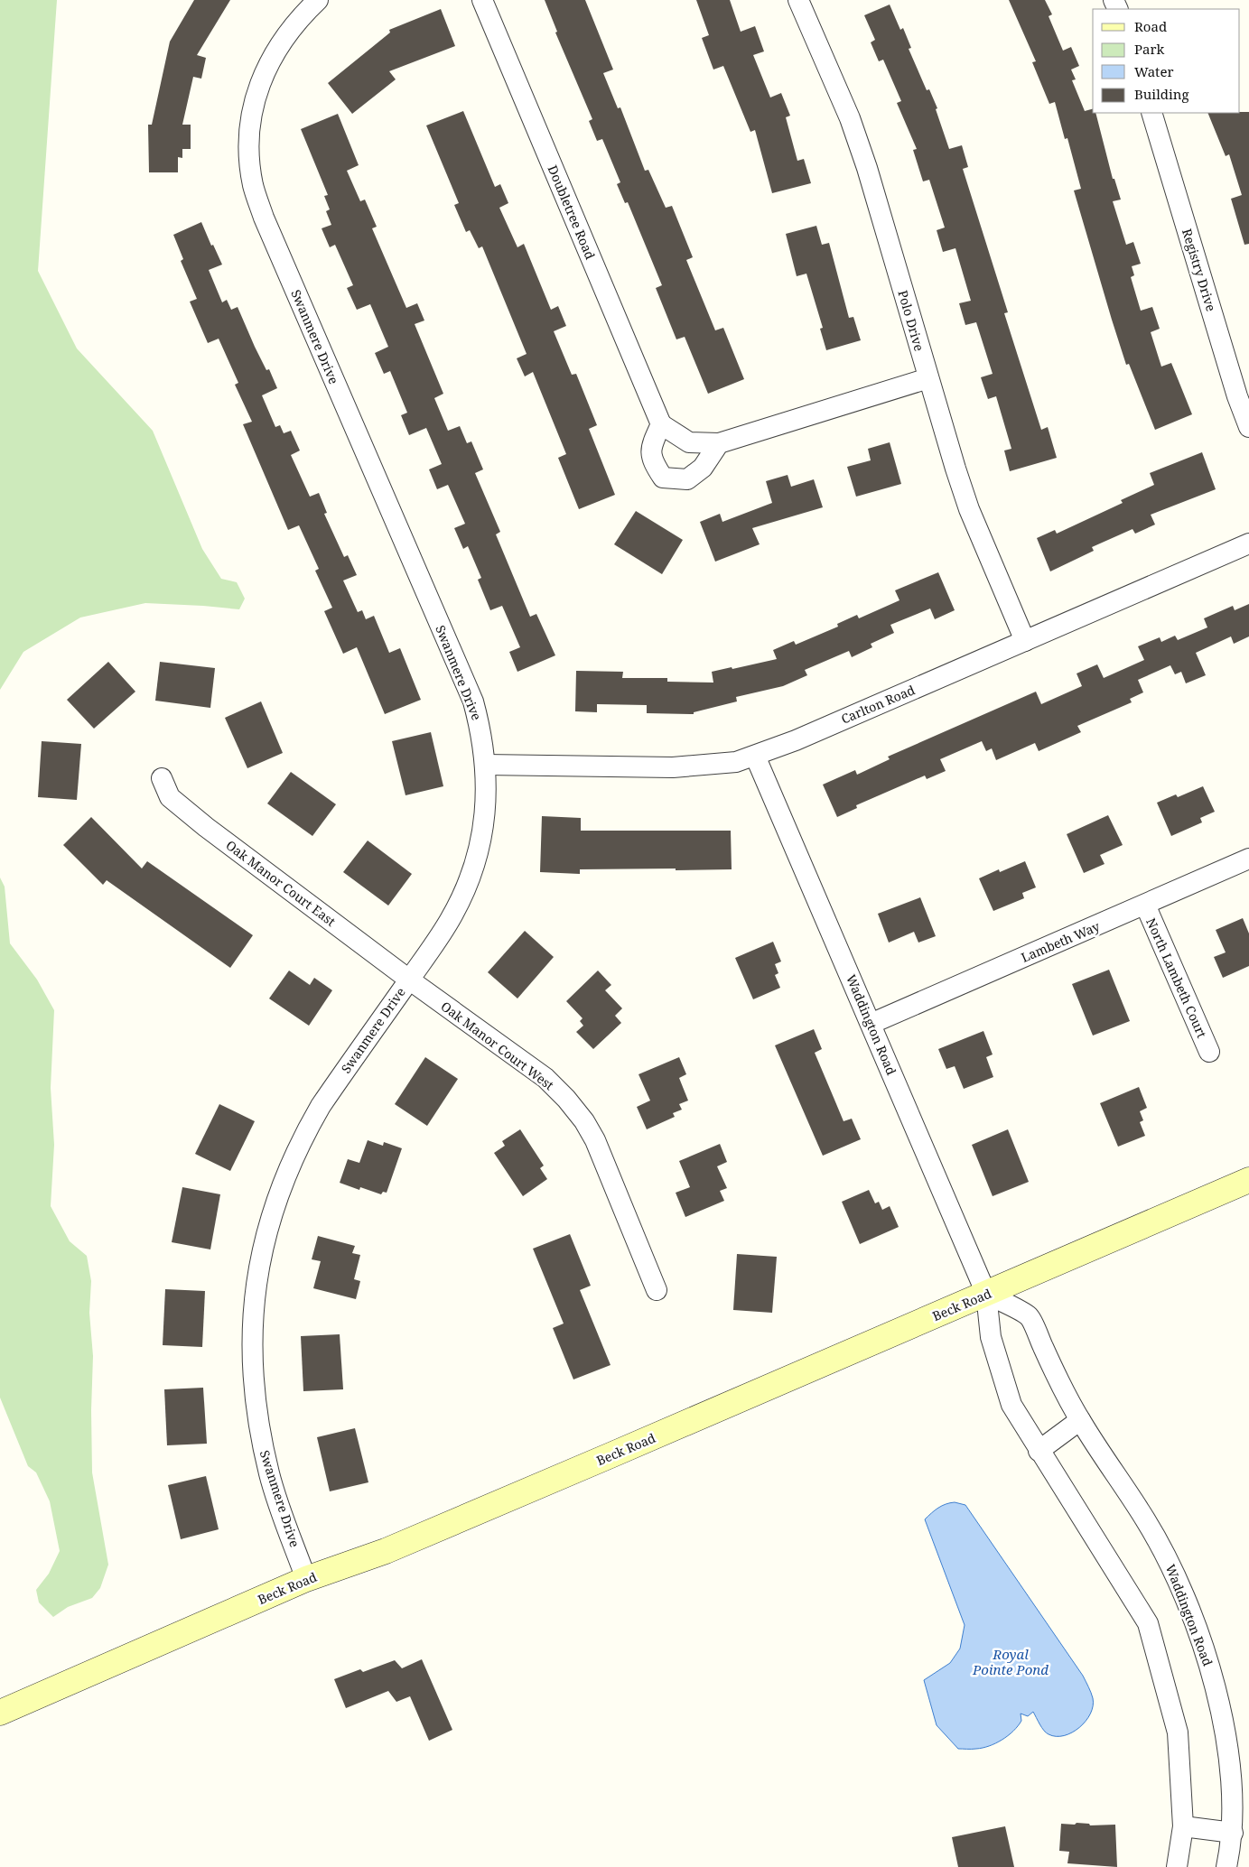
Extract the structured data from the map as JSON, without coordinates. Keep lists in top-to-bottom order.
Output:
{
  "streets": {
    "main road": ["Beck Road"],
    "street": [
      "Doubletree Road",
      "Registry Drive",
      "Polo Drive",
      "Swanmere Drive",
      "Carlton Road",
      "Oak Manor Court East",
      "Lambeth Way",
      "North Lambeth Court",
      "Waddington Road",
      "Oak Manor Court West"
    ]
  },
  "crossings": [
    ["Polo Drive", "Carlton Road"],
    ["Swanmere Drive", "Carlton Road"],
    ["Swanmere Drive", "Oak Manor Court East"],
    ["Swanmere Drive", "Oak Manor Court West"],
    ["Swanmere Drive", "Beck Road"],
    ["Carlton Road", "Waddington Road"],
    ["Oak Manor Court East", "Oak Manor Court West"],
    ["Lambeth Way", "North Lambeth Court"],
    ["Lambeth Way", "Waddington Road"],
    ["Waddington Road", "Beck Road"]
  ],
  "water": ["Royal Pointe Pond"],
  "legend": [
    "Road",
    "Park",
    "Water",
    "Building"
  ]
}
